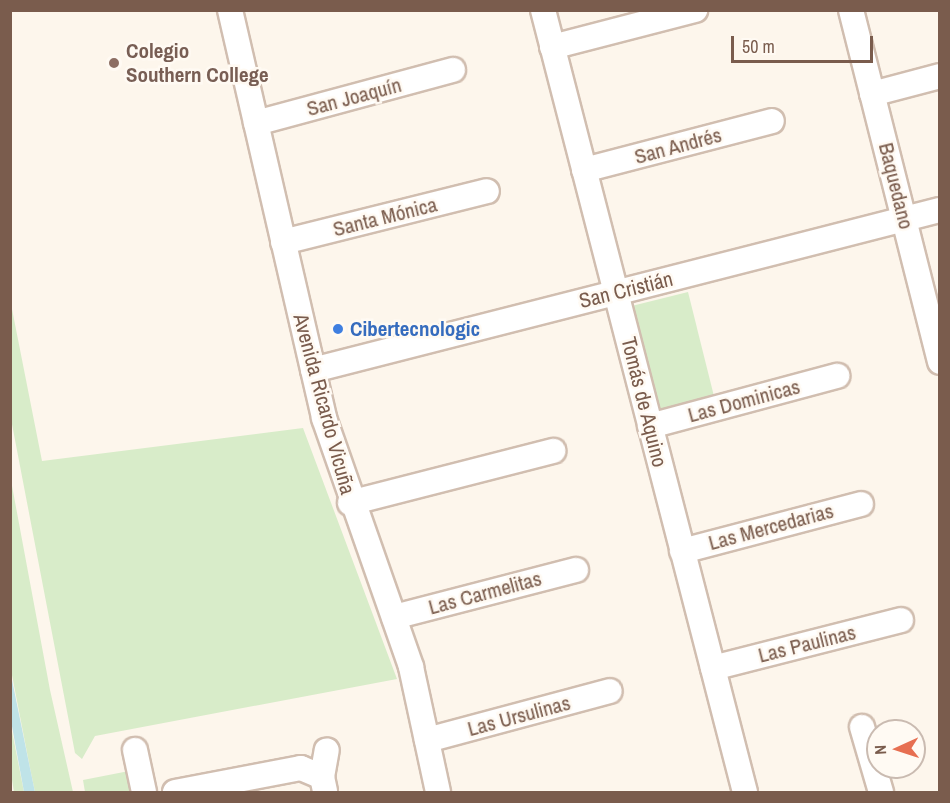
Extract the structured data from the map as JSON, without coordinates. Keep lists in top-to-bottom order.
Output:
{
  "streets": {
    "street": [
      "San Joaquín",
      "San Andrés",
      "Baquedano",
      "Santa Mónica",
      "San Cristián",
      "Las Dominicas",
      "Tomás de Aquino",
      "Avenida Ricardo Vicuña",
      "Las Mercedarias",
      "Las Carmelitas",
      "Las Paulinas",
      "Las Ursulinas"
    ]
  },
  "crossings": [
    ["San Joaquín", "Avenida Ricardo Vicuña"],
    ["San Andrés", "Tomás de Aquino"],
    ["Baquedano", "San Cristián"],
    ["Santa Mónica", "Avenida Ricardo Vicuña"],
    ["San Cristián", "Tomás de Aquino"],
    ["San Cristián", "Avenida Ricardo Vicuña"],
    ["Las Dominicas", "Tomás de Aquino"],
    ["Tomás de Aquino", "Las Mercedarias"],
    ["Tomás de Aquino", "Las Paulinas"],
    ["Avenida Ricardo Vicuña", "Las Carmelitas"],
    ["Avenida Ricardo Vicuña", "Las Ursulinas"]
  ],
  "places": ["Colegio Southern College", "Cibertecnologic"],
  "scale_bar": "50 m",
  "north": "left"
}
